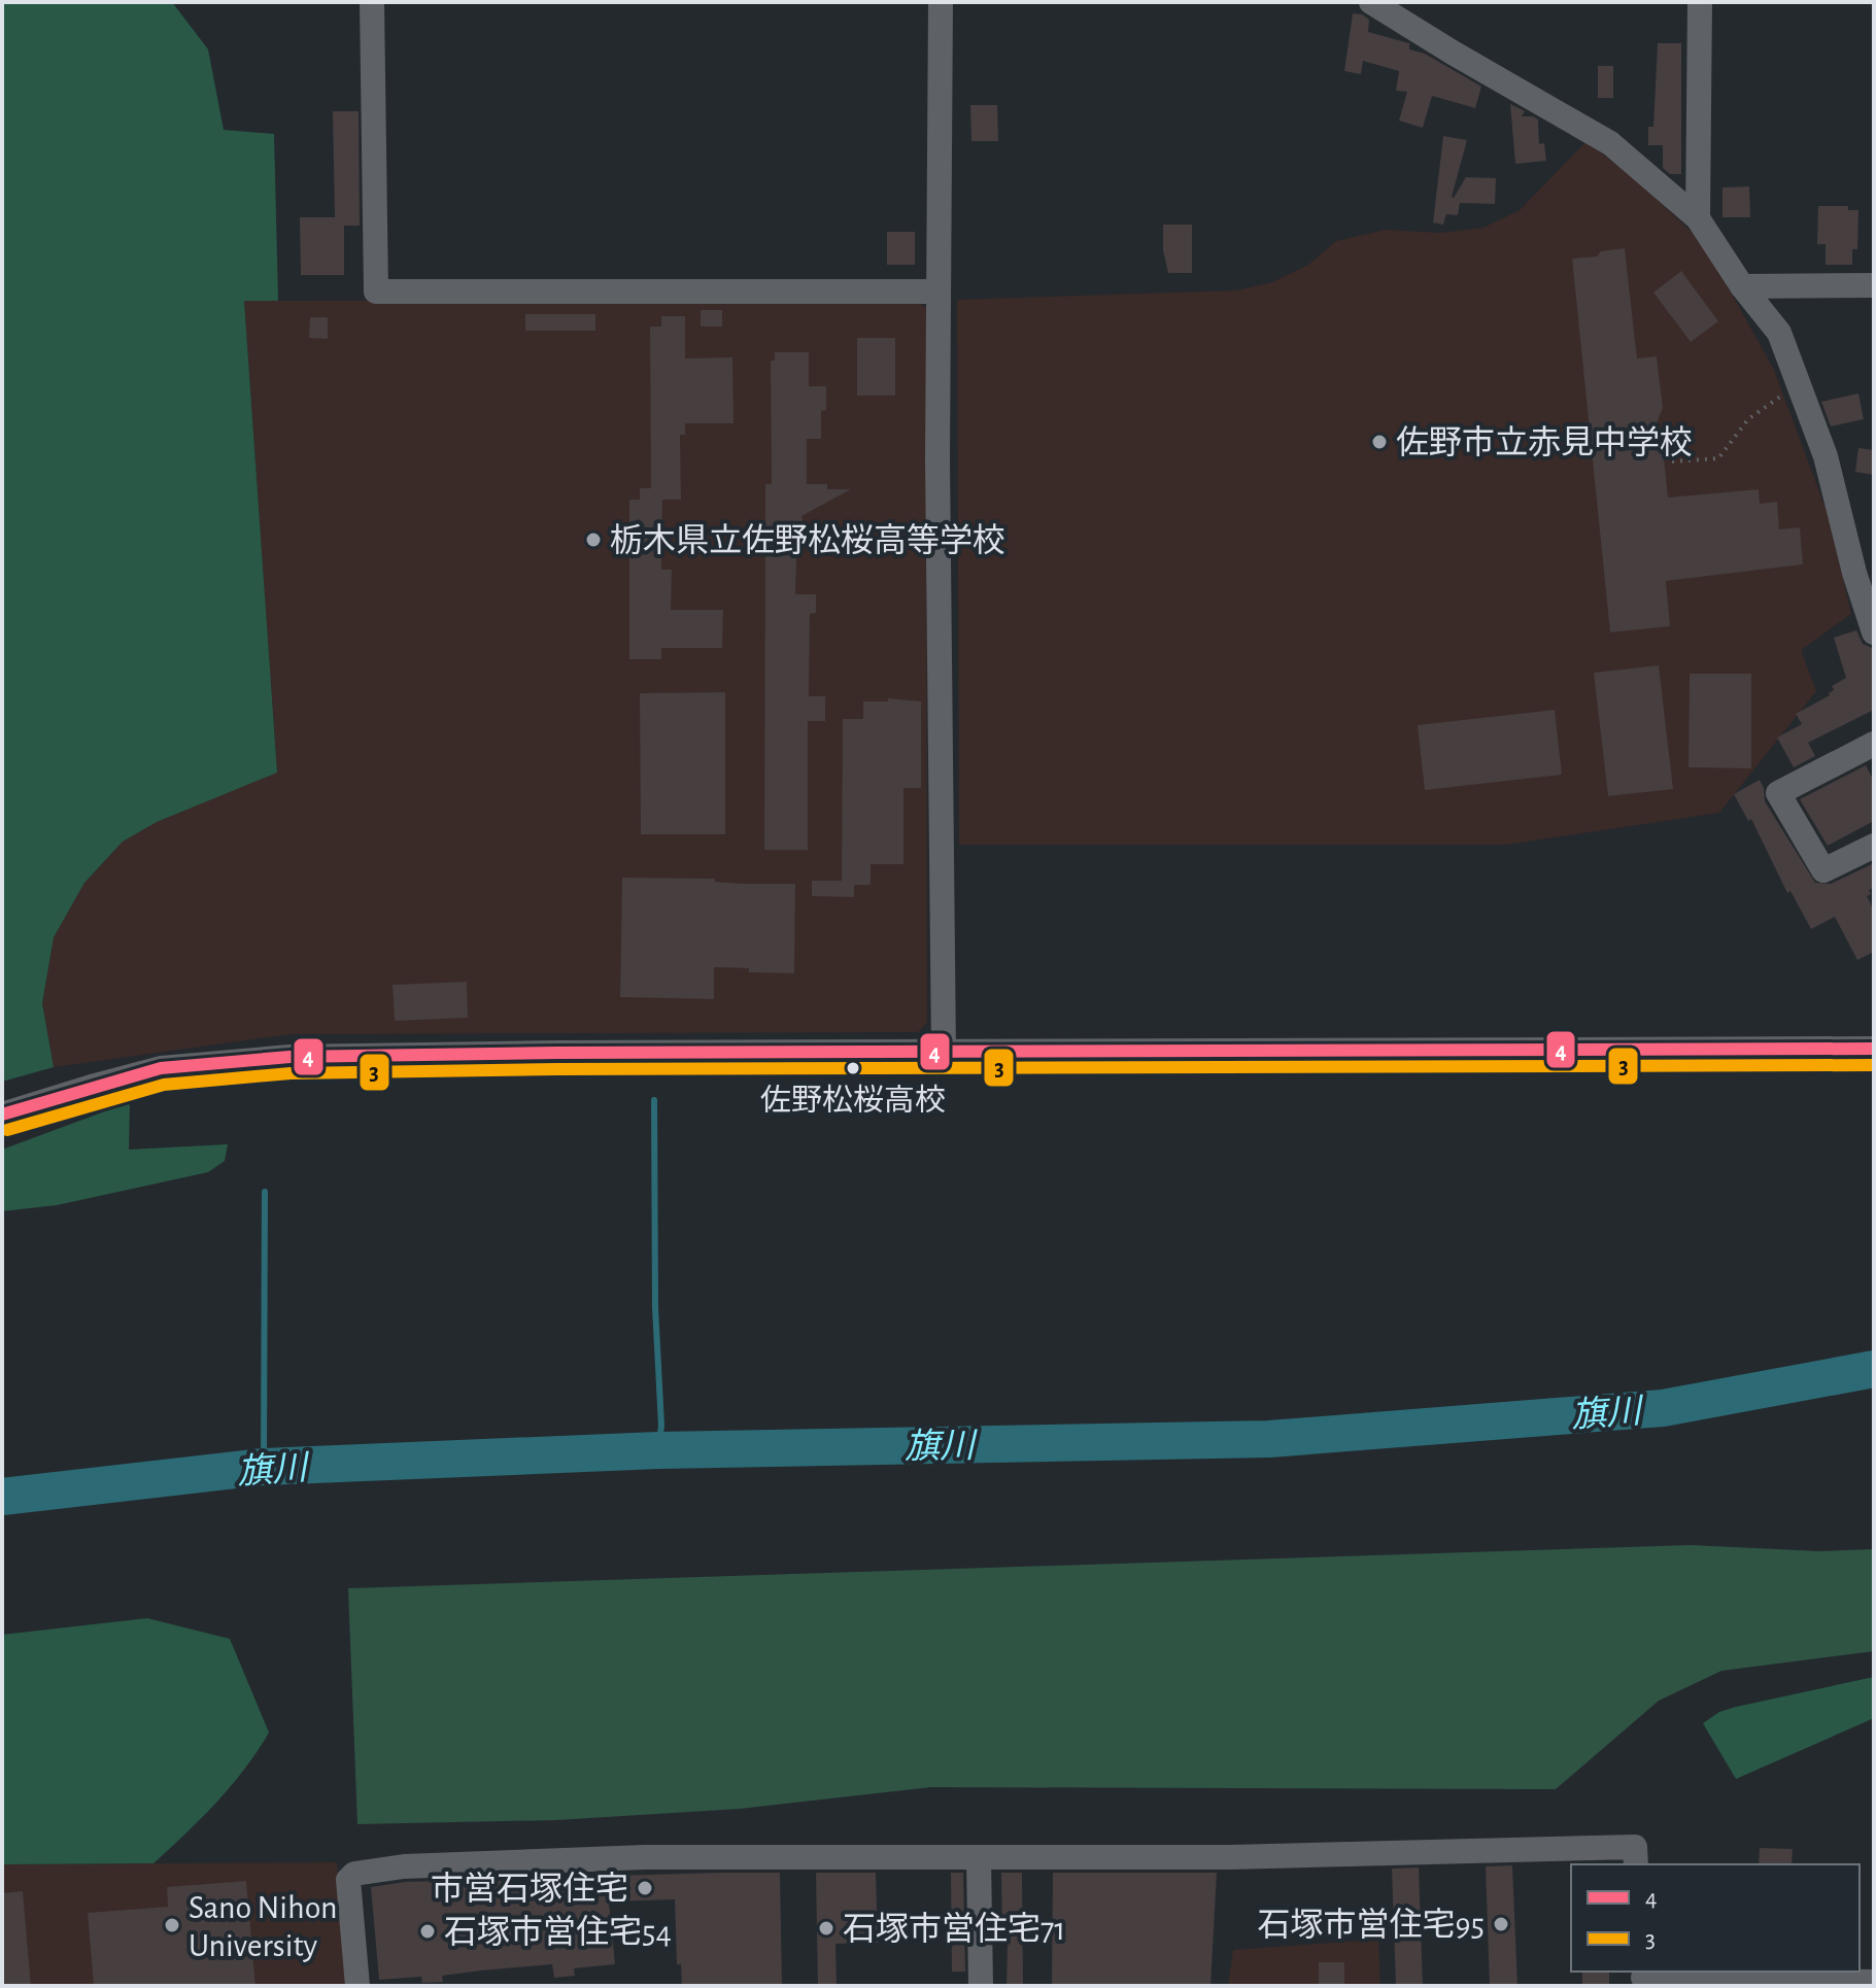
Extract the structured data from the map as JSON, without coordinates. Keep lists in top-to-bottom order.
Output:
{
  "water": ["旗川"],
  "places": [
    "佐野市立赤見中学校",
    "栃木県立佐野松桜高等学校",
    "佐野松桜高校",
    "市営石塚住宅",
    "石塚市営住宅95",
    "Sano Nihon University",
    "石塚市営住宅71",
    "石塚市営住宅54"
  ],
  "lines": ["transit line 4", "transit line 3"],
  "legend": ["4", "3"]
}
